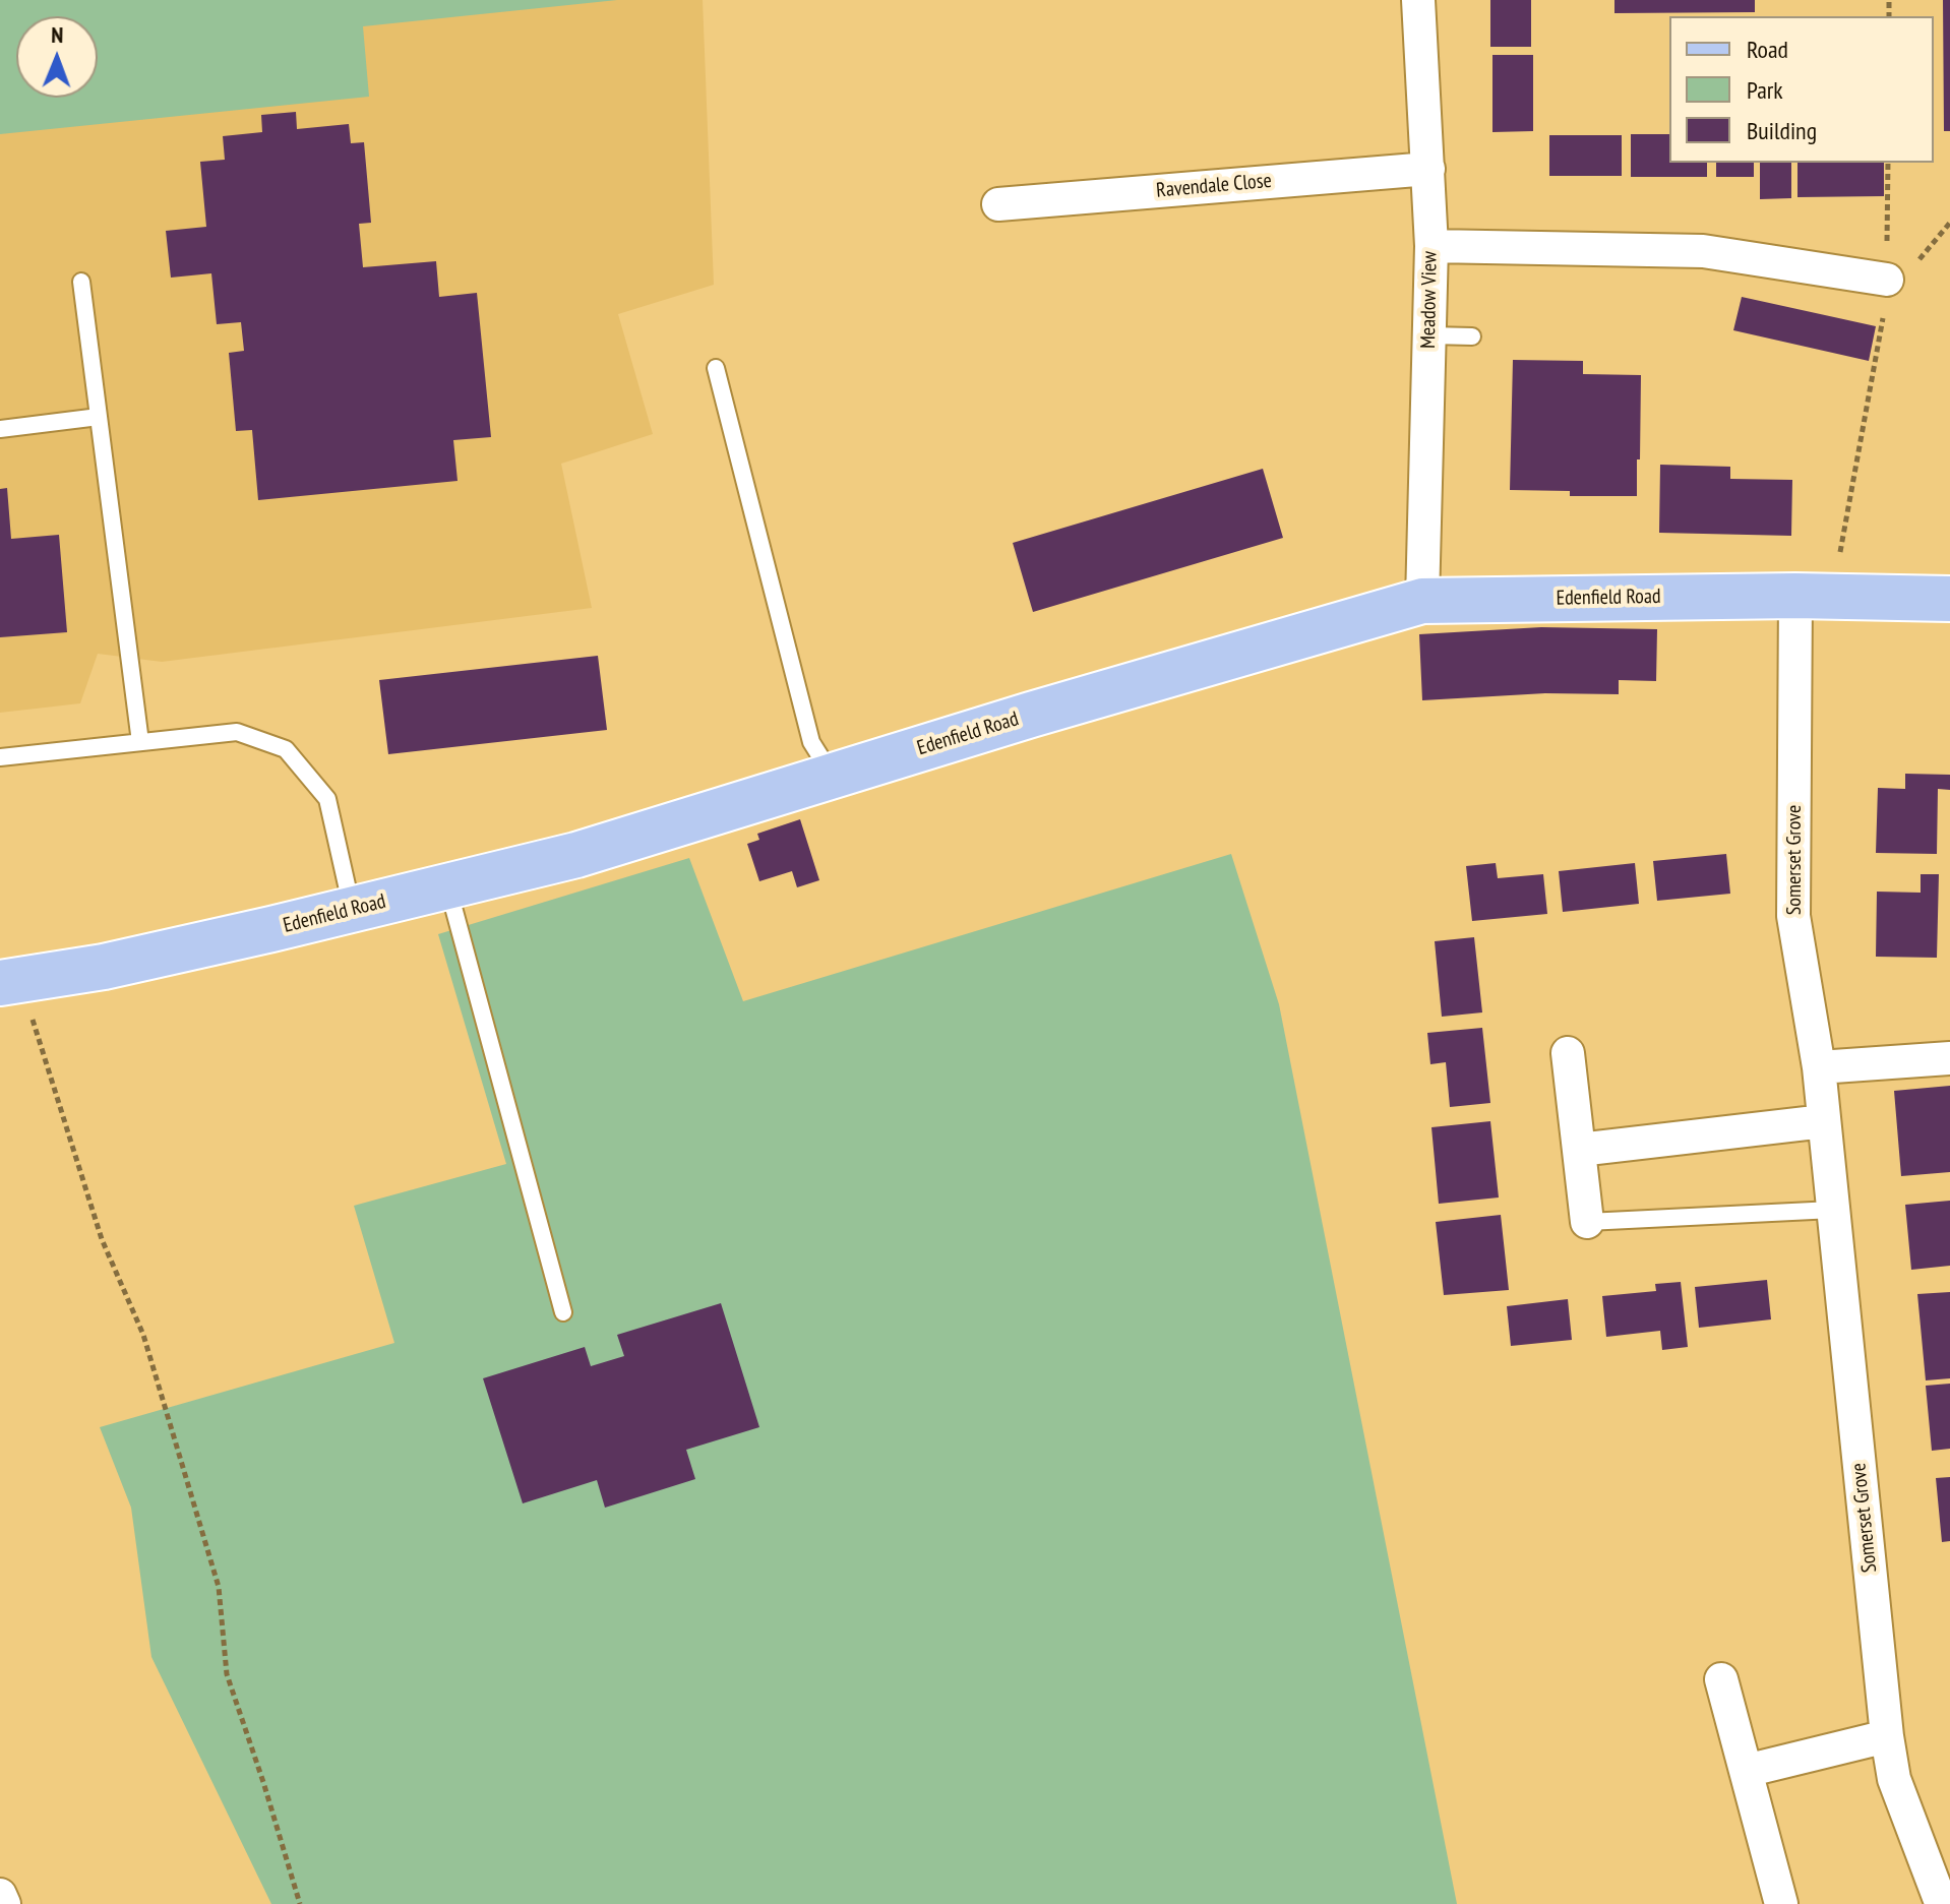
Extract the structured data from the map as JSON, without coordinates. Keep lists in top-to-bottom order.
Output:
{
  "streets": {
    "main road": ["Edenfield Road"],
    "street": ["Ravendale Close", "Meadow View", "Somerset Grove"]
  },
  "crossings": [
    ["Ravendale Close", "Meadow View"],
    ["Meadow View", "Edenfield Road"],
    ["Edenfield Road", "Somerset Grove"]
  ],
  "legend": ["Road", "Park", "Building"],
  "north": "top"
}
